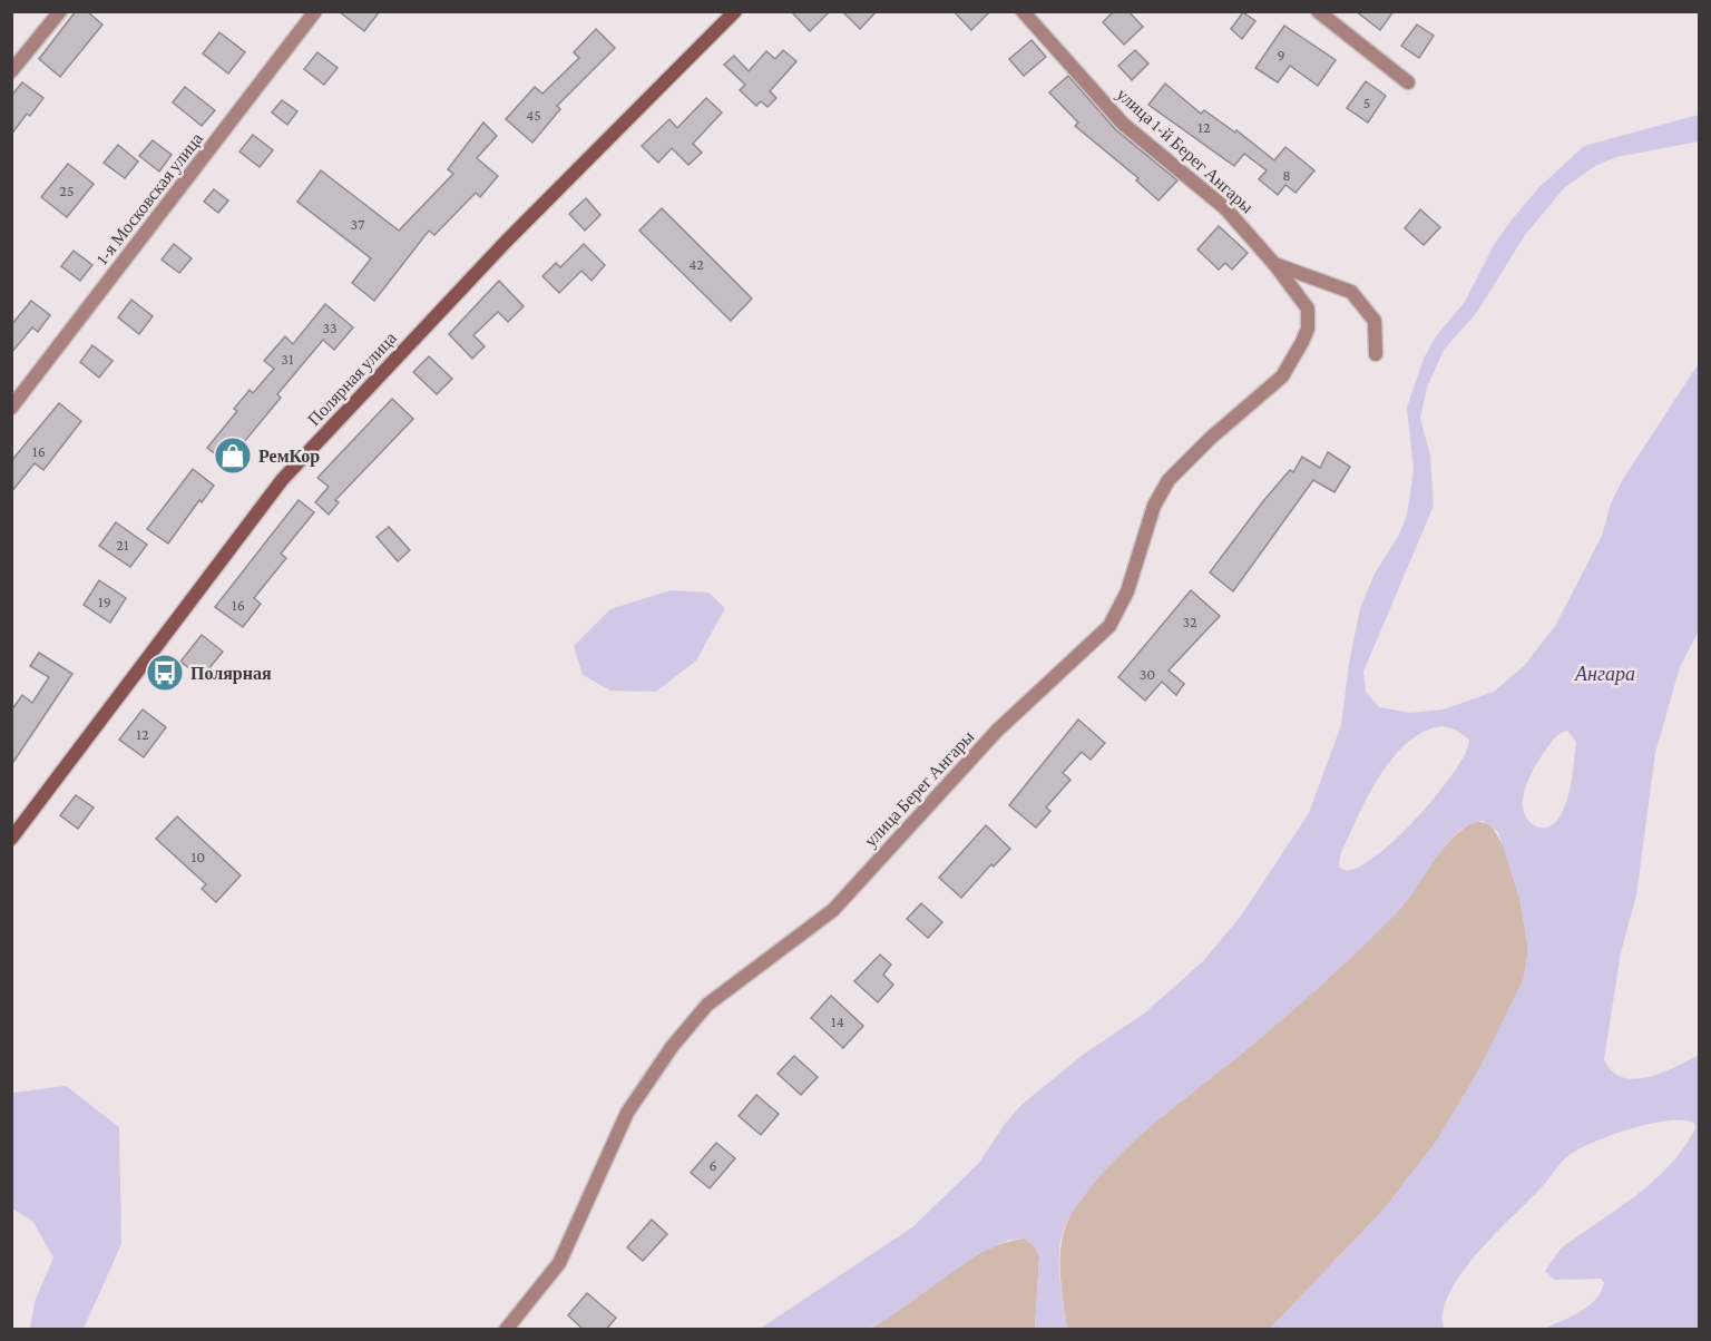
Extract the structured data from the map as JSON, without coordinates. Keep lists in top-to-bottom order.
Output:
{
  "streets": {
    "main road": ["Полярная улица"],
    "street": ["улица 1-й Берег Ангары", "1-я Московская улица", "улица Берег Ангары"]
  },
  "crossings": [
    ["улица 1-й Берег Ангары", "улица Берег Ангары"]
  ],
  "water": ["Ангара"],
  "places": {
    "shop": ["РемКор"],
    "bus stop": ["Полярная"]
  },
  "house_numbers": [
    "9",
    "5",
    "45",
    "12",
    "8",
    "25",
    "37",
    "42",
    "33",
    "31",
    "16",
    "21",
    "19",
    "16",
    "32",
    "30",
    "12",
    "10",
    "14",
    "6"
  ]
}
